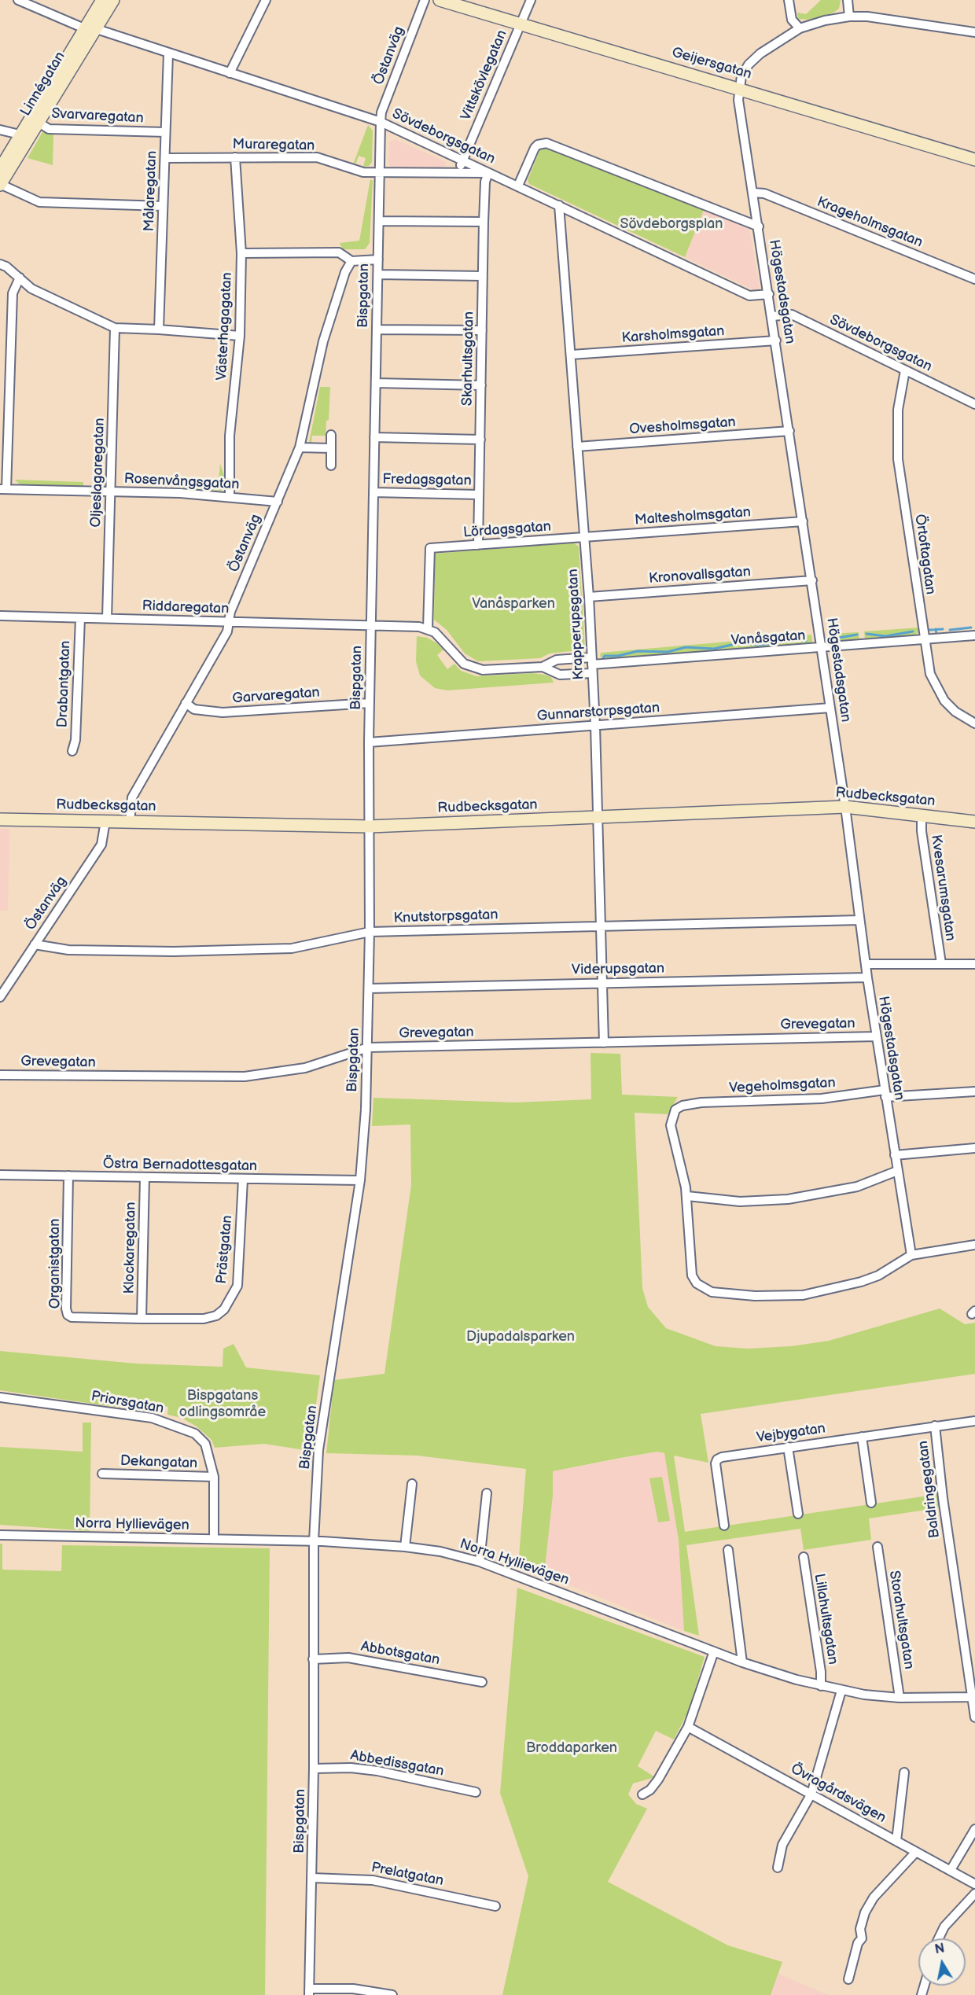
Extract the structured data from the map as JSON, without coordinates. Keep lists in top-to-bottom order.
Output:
{
  "streets": {
    "street": [
      "Östanväg",
      "Geijersgatan",
      "Vittskövlegatan",
      "Linnégatan",
      "Svarvaregatan",
      "Sövdeborgsgatan",
      "Muraregatan",
      "Målaregatan",
      "Krageholmsgatan",
      "Högestadsgatan",
      "Bispgatan",
      "Västerhagagatan",
      "Karsholmsgatan",
      "Skarhultsgatan",
      "Ovesholmsgatan",
      "Oljeslagaregatan",
      "Fredagsgatan",
      "Rosenvångsgatan",
      "Maltesholmsgatan",
      "Lördagsgatan",
      "Örtoftagatan",
      "Kronovallsgatan",
      "Riddaregatan",
      "Krapperupsgatan",
      "Vanåsgatan",
      "Drabantgatan",
      "Garvaregatan",
      "Gunnarstorpsgatan",
      "Rudbecksgatan",
      "Kvesarumsgatan",
      "Knutstorpsgatan",
      "Viderupsgatan",
      "Grevegatan",
      "Vegeholmsgatan",
      "Östra Bernadottesgatan",
      "Klockaregatan",
      "Prästgatan",
      "Organistgatan",
      "Priorsgatan",
      "Vejbygatan",
      "Dekangatan",
      "Baldringegatan",
      "Norra Hyllievägen",
      "Lillahultsgatan",
      "Storahultsgatan",
      "Abbotsgatan",
      "Abbedissgatan",
      "Övragårdsvägen",
      "Prelatgatan"
    ]
  },
  "crossings": [
    ["Östanväg", "Sövdeborgsgatan"],
    ["Östanväg", "Bispgatan"],
    ["Östanväg", "Rosenvångsgatan"],
    ["Östanväg", "Riddaregatan"],
    ["Östanväg", "Garvaregatan"],
    ["Östanväg", "Rudbecksgatan"],
    ["Östanväg", "Knutstorpsgatan"],
    ["Geijersgatan", "Vittskövlegatan"],
    ["Geijersgatan", "Högestadsgatan"],
    ["Vittskövlegatan", "Sövdeborgsgatan"],
    ["Vittskövlegatan", "Muraregatan"],
    ["Linnégatan", "Svarvaregatan"],
    ["Linnégatan", "Sövdeborgsgatan"],
    ["Svarvaregatan", "Målaregatan"],
    ["Sövdeborgsgatan", "Muraregatan"],
    ["Sövdeborgsgatan", "Målaregatan"],
    ["Sövdeborgsgatan", "Högestadsgatan"],
    ["Sövdeborgsgatan", "Bispgatan"],
    ["Sövdeborgsgatan", "Skarhultsgatan"],
    ["Sövdeborgsgatan", "Örtoftagatan"],
    ["Sövdeborgsgatan", "Krapperupsgatan"],
    ["Muraregatan", "Målaregatan"],
    ["Muraregatan", "Bispgatan"],
    ["Muraregatan", "Västerhagagatan"],
    ["Muraregatan", "Skarhultsgatan"],
    ["Krageholmsgatan", "Högestadsgatan"],
    ["Högestadsgatan", "Karsholmsgatan"],
    ["Högestadsgatan", "Ovesholmsgatan"],
    ["Högestadsgatan", "Maltesholmsgatan"],
    ["Högestadsgatan", "Kronovallsgatan"],
    ["Högestadsgatan", "Vanåsgatan"],
    ["Högestadsgatan", "Gunnarstorpsgatan"],
    ["Högestadsgatan", "Rudbecksgatan"],
    ["Högestadsgatan", "Knutstorpsgatan"],
    ["Högestadsgatan", "Viderupsgatan"],
    ["Högestadsgatan", "Grevegatan"],
    ["Högestadsgatan", "Vegeholmsgatan"],
    ["Bispgatan", "Fredagsgatan"],
    ["Bispgatan", "Riddaregatan"],
    ["Bispgatan", "Garvaregatan"],
    ["Bispgatan", "Gunnarstorpsgatan"],
    ["Bispgatan", "Rudbecksgatan"],
    ["Bispgatan", "Knutstorpsgatan"],
    ["Bispgatan", "Viderupsgatan"],
    ["Bispgatan", "Grevegatan"],
    ["Bispgatan", "Östra Bernadottesgatan"],
    ["Bispgatan", "Norra Hyllievägen"],
    ["Bispgatan", "Abbotsgatan"],
    ["Bispgatan", "Abbedissgatan"],
    ["Bispgatan", "Prelatgatan"],
    ["Västerhagagatan", "Rosenvångsgatan"],
    ["Karsholmsgatan", "Krapperupsgatan"],
    ["Skarhultsgatan", "Fredagsgatan"],
    ["Skarhultsgatan", "Lördagsgatan"],
    ["Ovesholmsgatan", "Krapperupsgatan"],
    ["Oljeslagaregatan", "Rosenvångsgatan"],
    ["Oljeslagaregatan", "Riddaregatan"],
    ["Maltesholmsgatan", "Lördagsgatan"],
    ["Maltesholmsgatan", "Krapperupsgatan"],
    ["Lördagsgatan", "Krapperupsgatan"],
    ["Örtoftagatan", "Vanåsgatan"],
    ["Kronovallsgatan", "Krapperupsgatan"],
    ["Riddaregatan", "Drabantgatan"],
    ["Krapperupsgatan", "Vanåsgatan"],
    ["Krapperupsgatan", "Gunnarstorpsgatan"],
    ["Krapperupsgatan", "Rudbecksgatan"],
    ["Krapperupsgatan", "Knutstorpsgatan"],
    ["Krapperupsgatan", "Viderupsgatan"],
    ["Krapperupsgatan", "Grevegatan"],
    ["Rudbecksgatan", "Kvesarumsgatan"],
    ["Östra Bernadottesgatan", "Klockaregatan"],
    ["Östra Bernadottesgatan", "Prästgatan"],
    ["Östra Bernadottesgatan", "Organistgatan"],
    ["Klockaregatan", "Organistgatan"],
    ["Prästgatan", "Organistgatan"],
    ["Priorsgatan", "Dekangatan"],
    ["Priorsgatan", "Norra Hyllievägen"],
    ["Vejbygatan", "Baldringegatan"],
    ["Baldringegatan", "Norra Hyllievägen"],
    ["Norra Hyllievägen", "Lillahultsgatan"],
    ["Norra Hyllievägen", "Storahultsgatan"]
  ],
  "parks": [
    "Sövdeborgsplan",
    "Vanåsparken",
    "Djupadalsparken",
    "Bispgatans odlingsområe",
    "Broddaparken"
  ],
  "north": "top"
}
